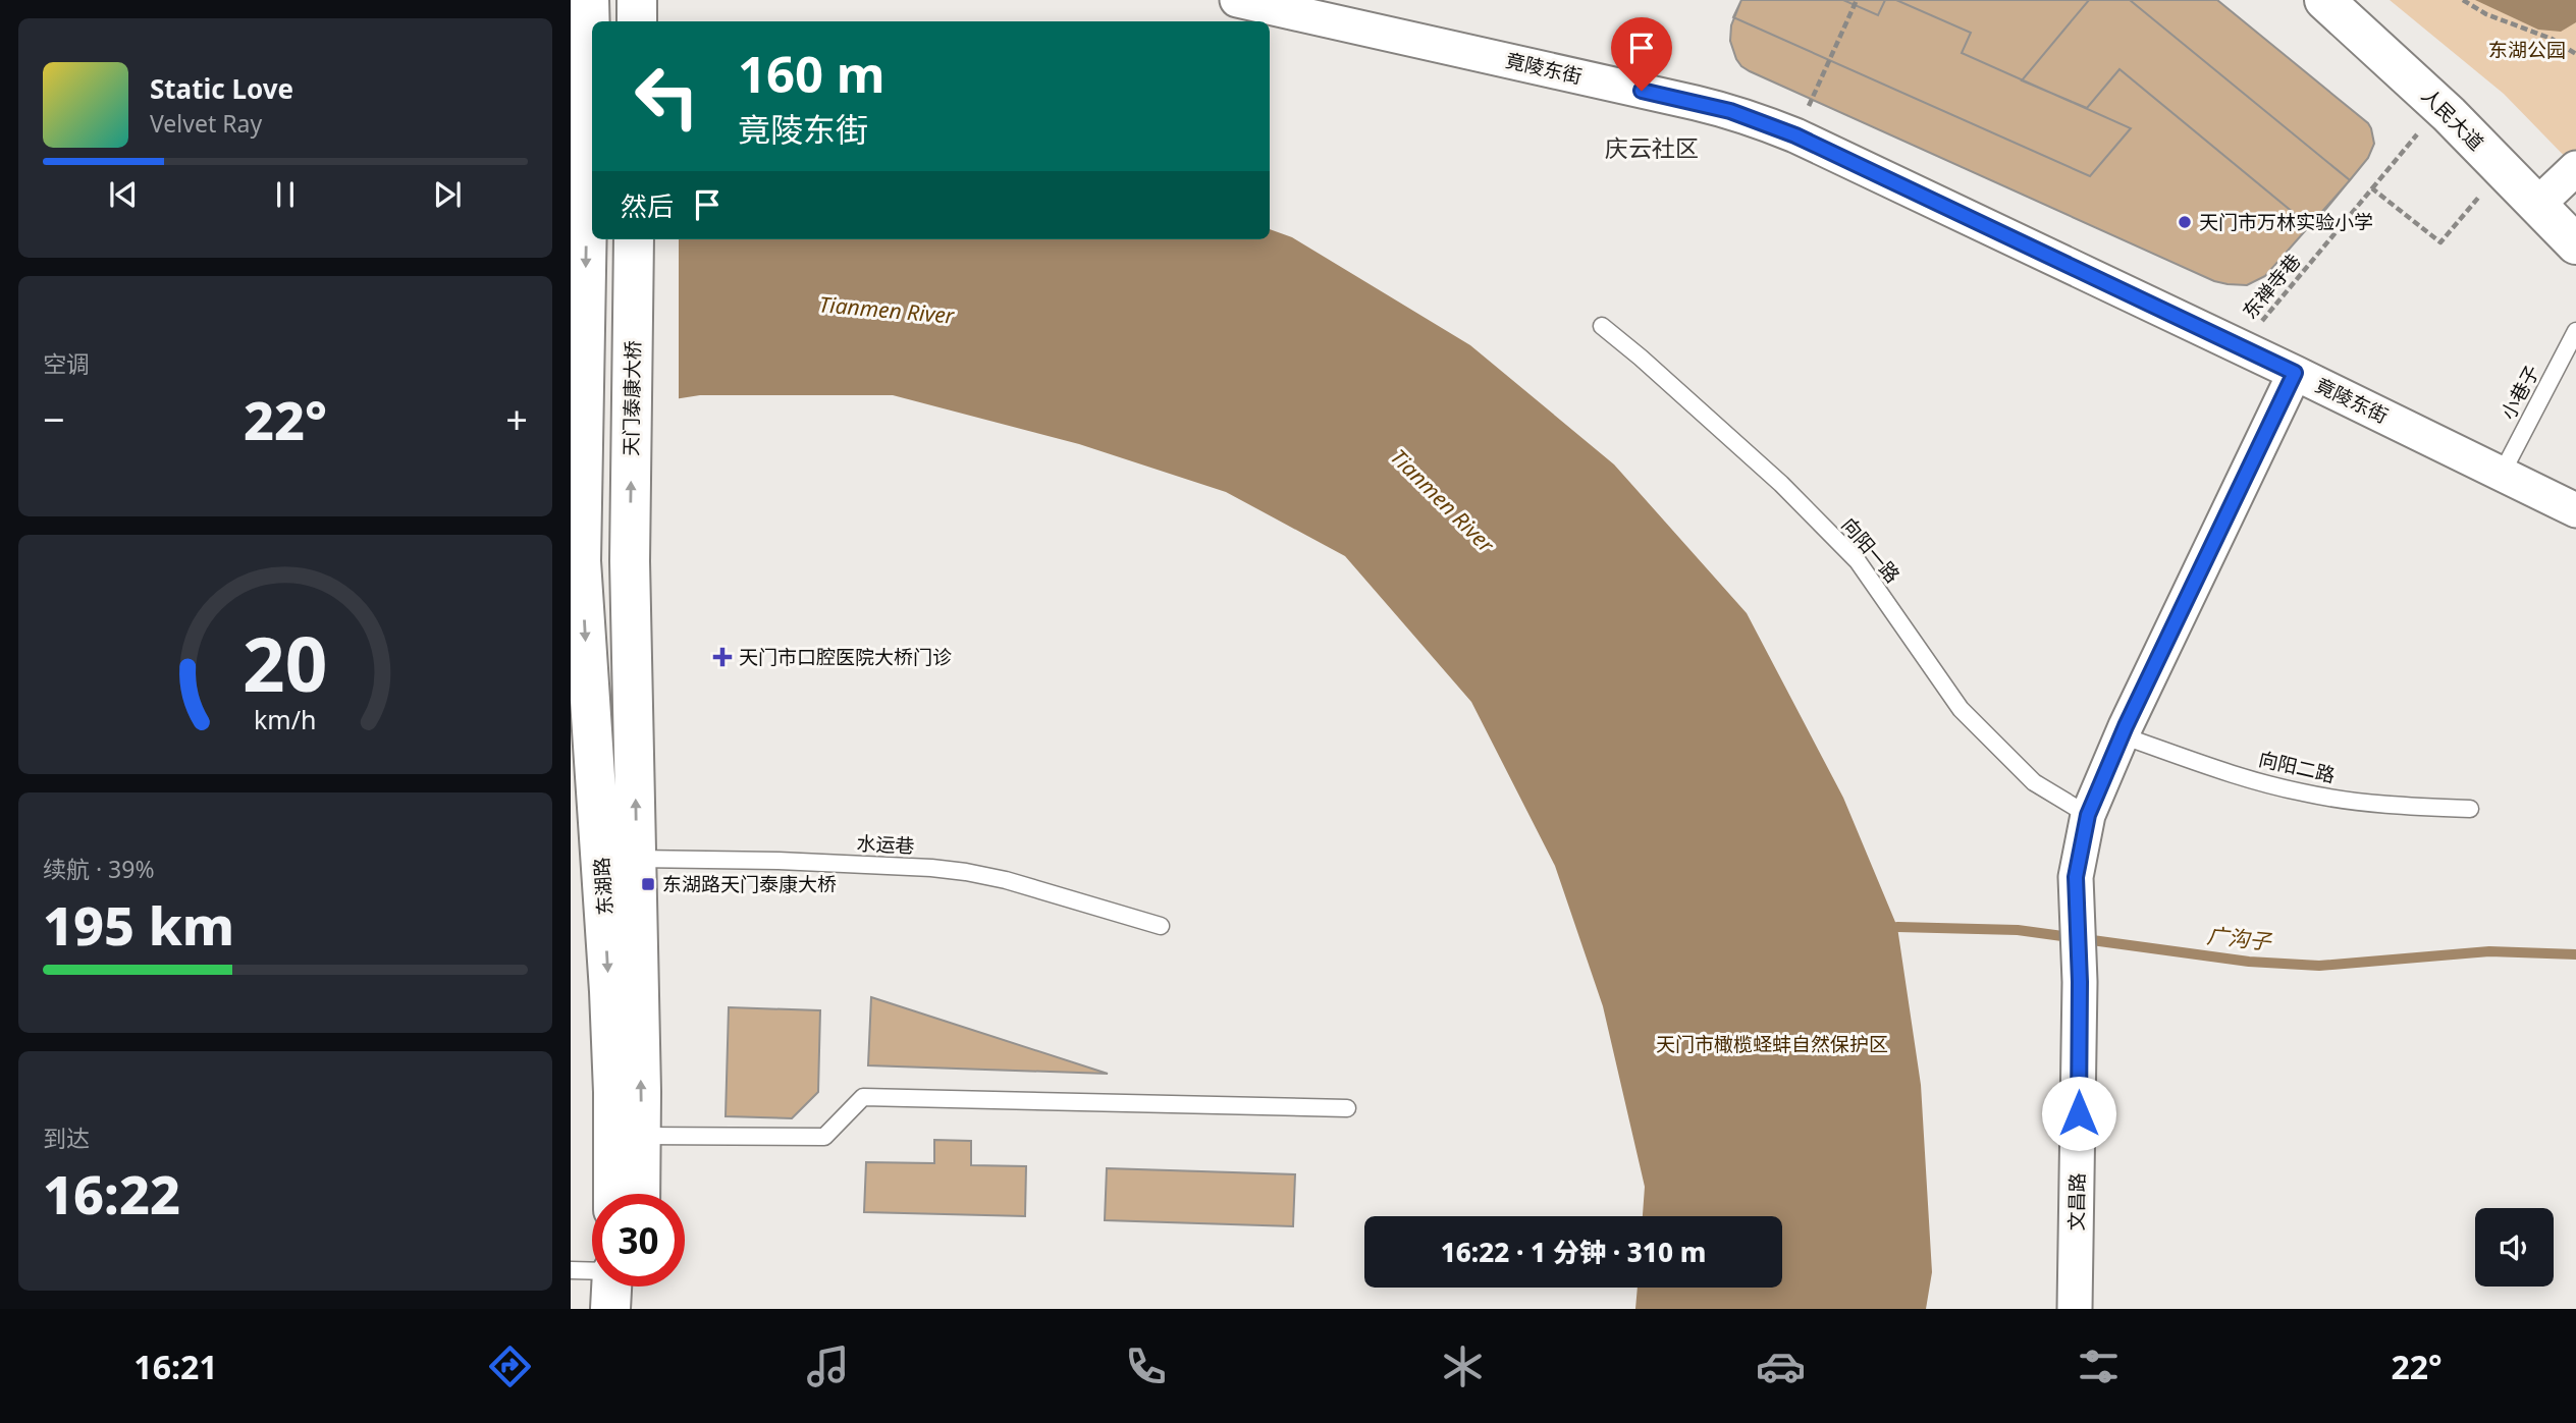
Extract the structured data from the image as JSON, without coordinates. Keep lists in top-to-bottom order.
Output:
{
  "streets": {
    "main road": ["人民大道", "天门泰康大桥", "东湖路"],
    "street": ["竟陵东街", "文昌路"],
    "lane": [
      "小巷子",
      "向阳一路",
      "向阳二路",
      "水运巷"
    ],
    "path": ["东禅寺巷"]
  },
  "crossings": [
    ["竟陵东街", "东禅寺巷"],
    ["竟陵东街", "小巷子"],
    ["竟陵东街", "文昌路"],
    ["人民大道", "东禅寺巷"],
    ["天门泰康大桥", "东湖路"],
    ["向阳一路", "文昌路"],
    ["向阳二路", "文昌路"],
    ["水运巷", "东湖路"]
  ],
  "one_way": ["天门泰康大桥"],
  "districts": ["庆云社区"],
  "water": ["Tianmen River", "广沟子"],
  "parks": ["东湖公园", "天门市橄榄蛏蚌自然保护区"],
  "places": {
    "other": ["天门市万林实验小学"],
    "health": ["天门市口腔医院大桥门诊"],
    "transit": ["东湖路天门泰康大桥"]
  },
  "page": {
    "turn": ["160 m", "竟陵东街"],
    "song": ["Static Love", "Velvet Ray"],
    "then": "然后",
    "tile": [
      "空调",
      ["续航 · 39%", "195 km"],
      ["到达", "16:22"]
    ],
    "heat": ["−", "22°", "+"],
    "limit": "30",
    "trip": "16:22 · 1 分钟 · 310 m",
    "tabs": ["16:21", "22°"],
    "gauge": ["20", "km/h"]
  }
}
